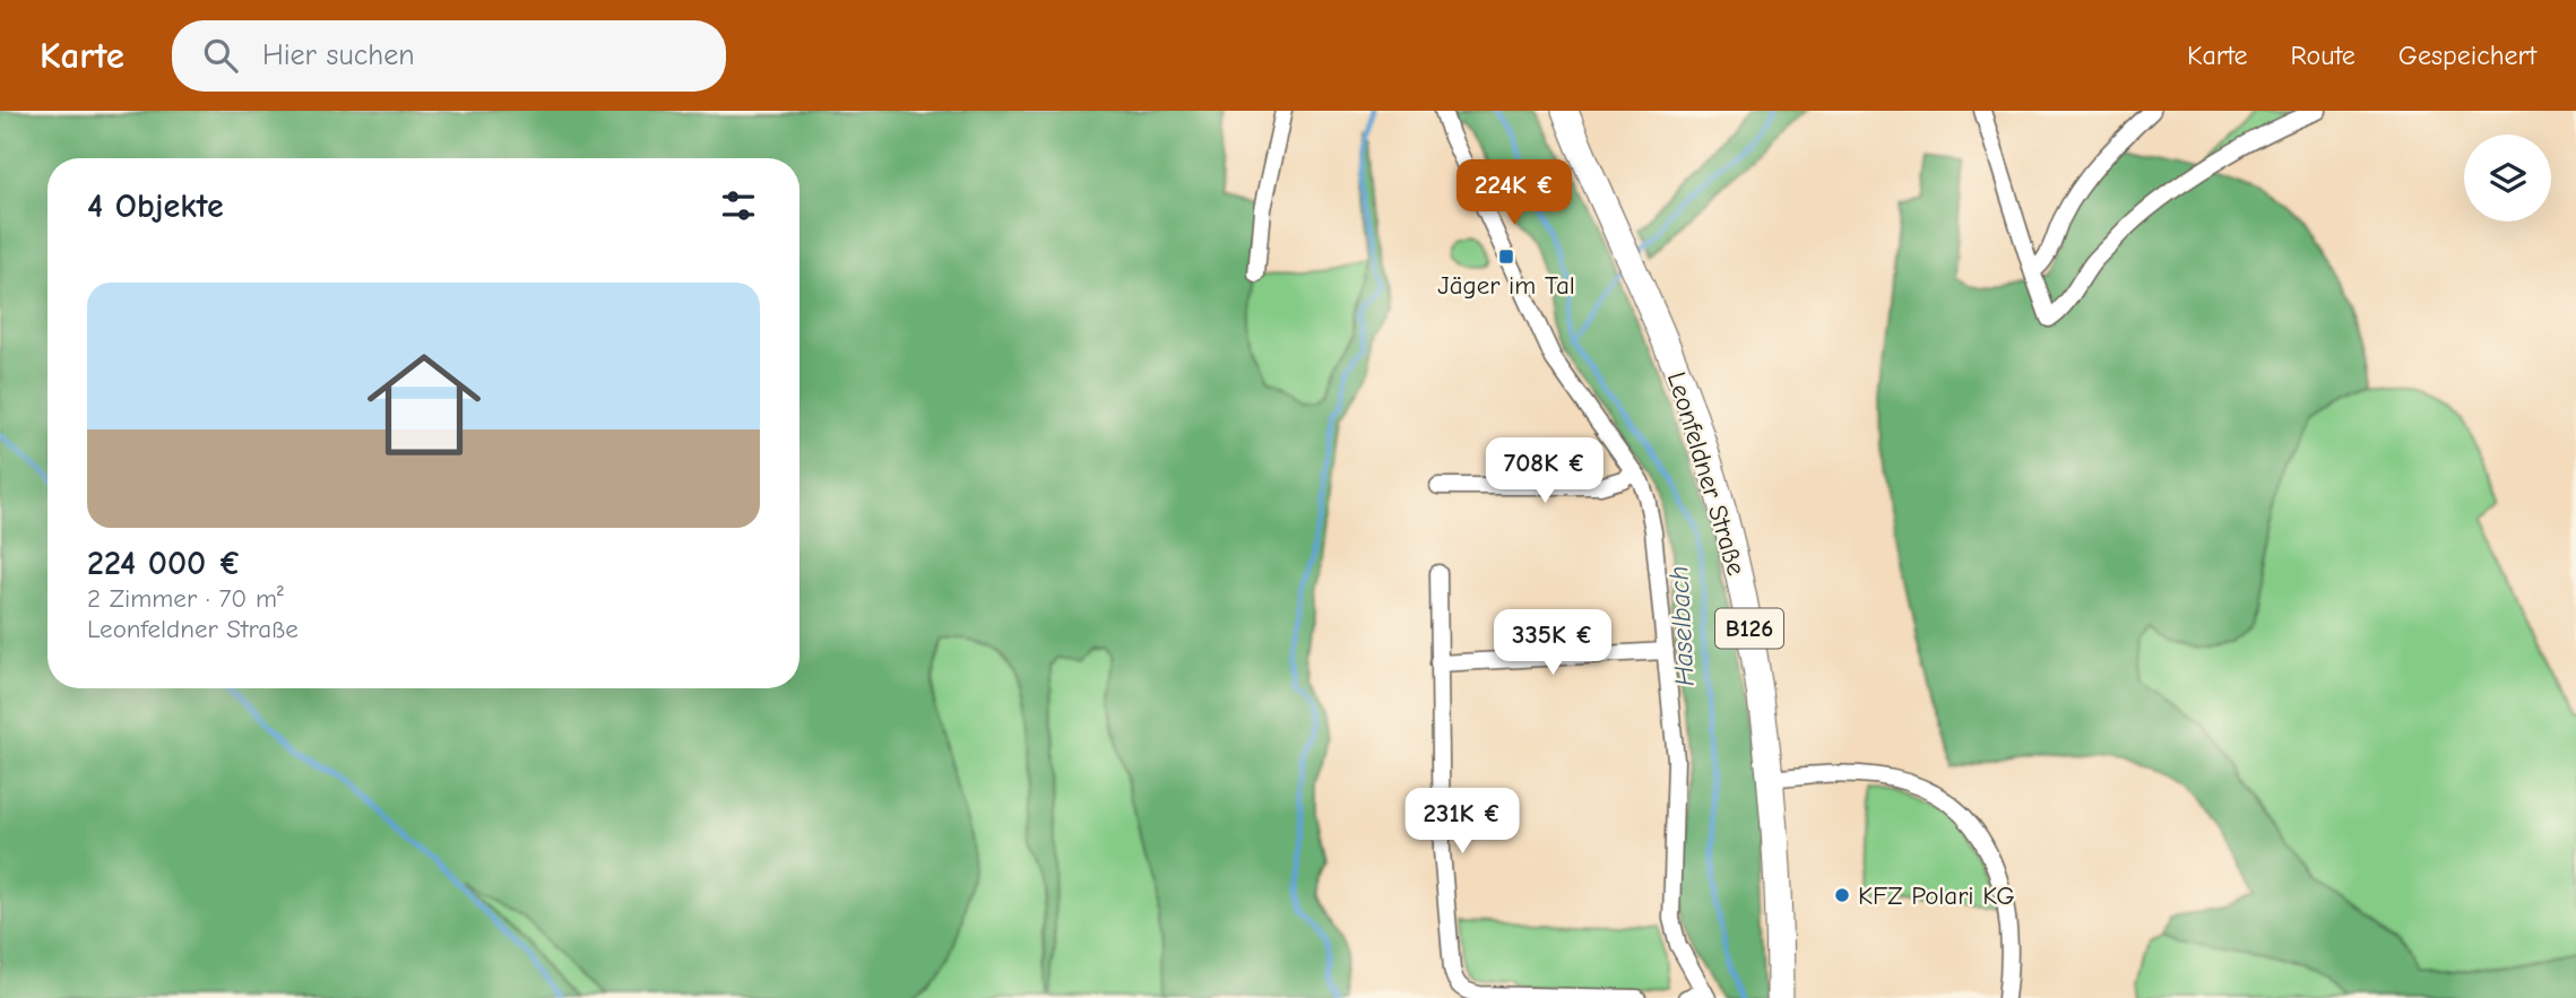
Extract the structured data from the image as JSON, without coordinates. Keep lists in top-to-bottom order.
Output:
{
  "streets": {
    "main road": ["Leonfeldner Straße", "B126"]
  },
  "water": ["Haselbach"],
  "places": {
    "transit": ["Jäger im Tal"],
    "other": ["KFZ Polari KG"]
  },
  "page": {
    "header": "Karte",
    "search": "Hier suchen",
    "nav": ["Karte", "Route", "Gespeichert"],
    "heading": "4 Objekte",
    "price": [
      "224K €",
      "708K €",
      "335K €",
      "231K €"
    ],
    "list": [
      {
        "name": "224 000 €",
        "note": "2 Zimmer · 70 m² · Leonfeldner Straße"
      }
    ]
  }
}
